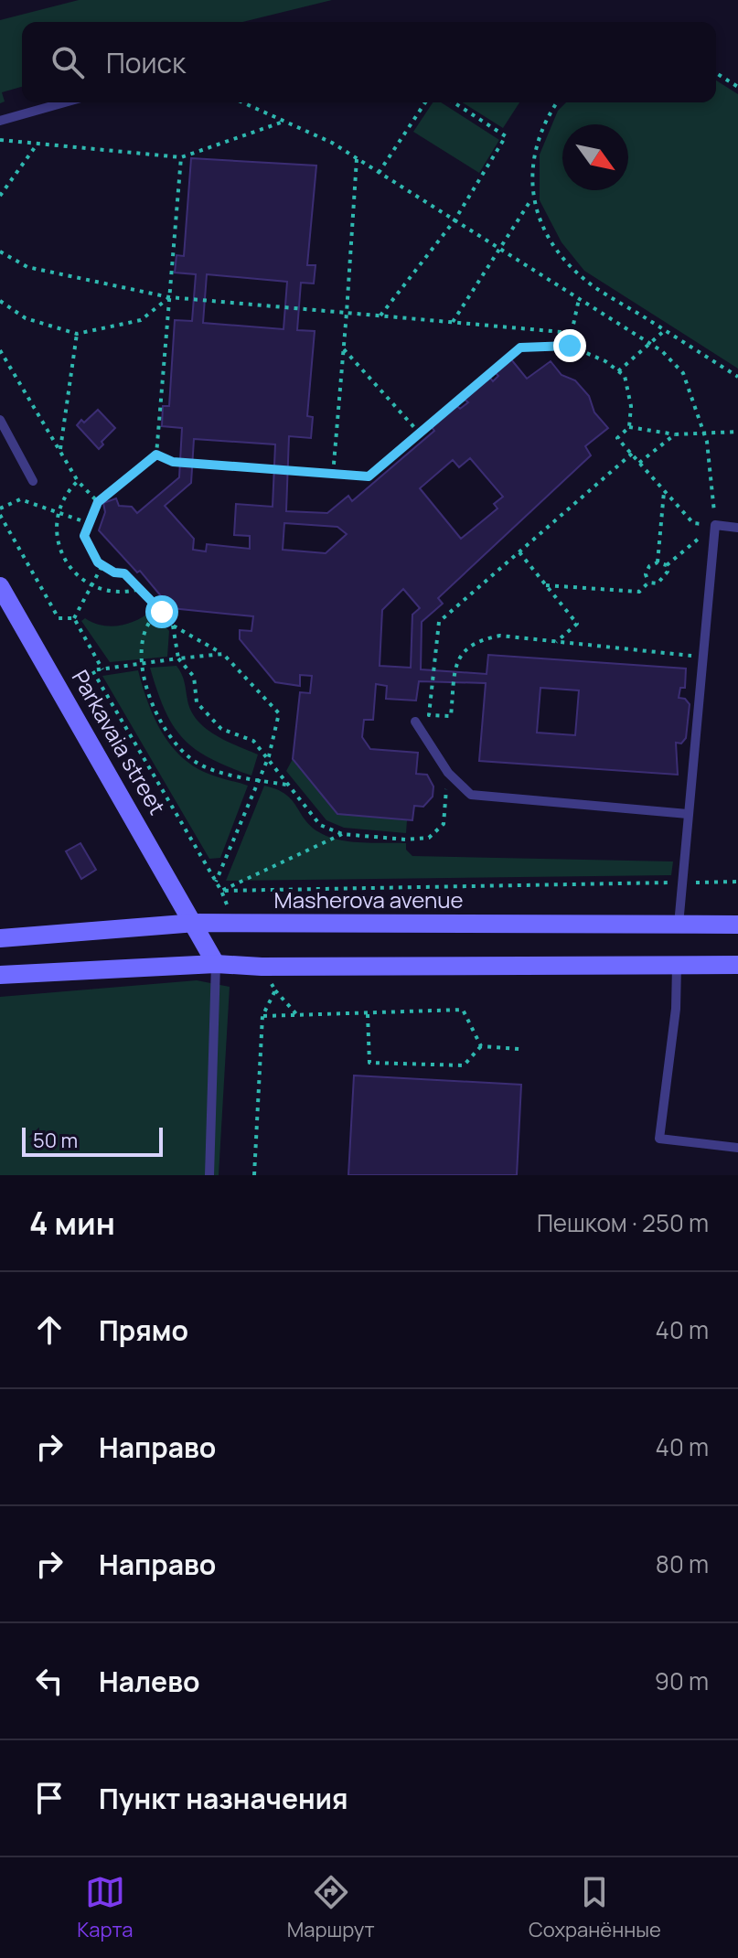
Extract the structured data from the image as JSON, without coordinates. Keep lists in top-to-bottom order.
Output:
{
  "streets": {
    "main road": ["Parkavaia street", "Masherova avenue"]
  },
  "crossings": [
    ["Parkavaia street", "Masherova avenue"]
  ],
  "scale_bar": "50 m",
  "north": "bottom right",
  "page": {
    "search": "Поиск",
    "scale": "50 m",
    "heading": ["4 мин", "Пешком · 250 m"],
    "list": [
      ["Прямо", "40 m"],
      ["Направо", "40 m"],
      ["Направо", "80 m"],
      ["Налево", "90 m"],
      "Пункт назначения"
    ],
    "nav": ["Карта", "Маршрут", "Сохранённые"]
  }
}
